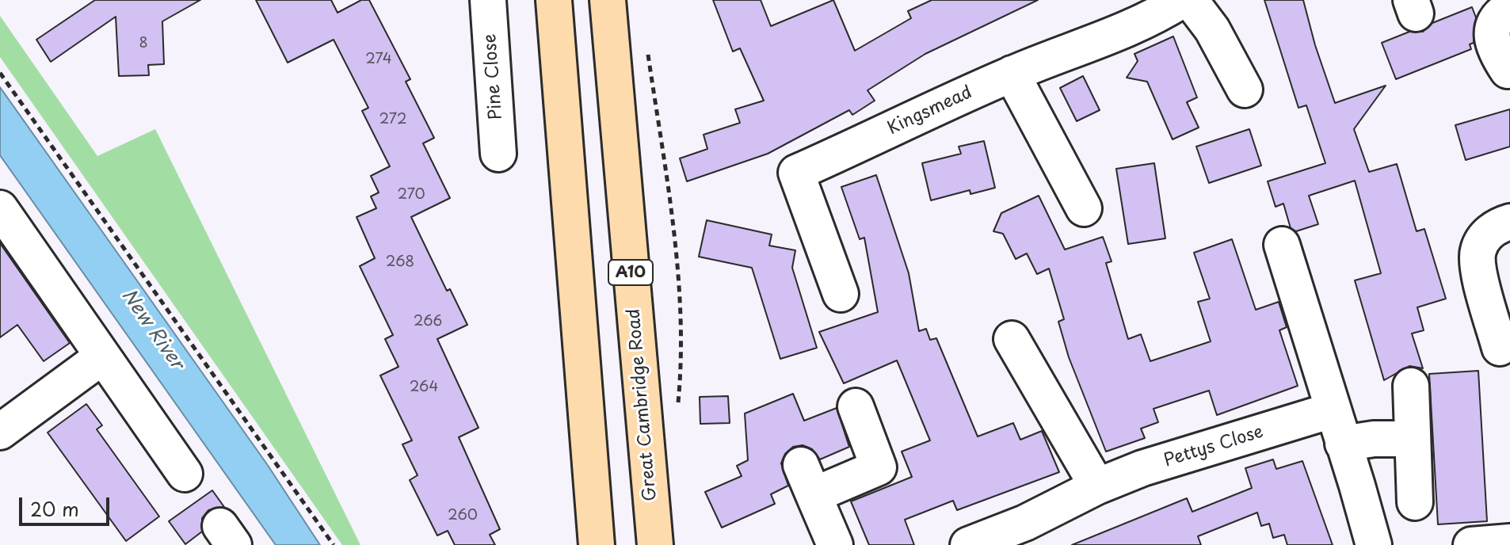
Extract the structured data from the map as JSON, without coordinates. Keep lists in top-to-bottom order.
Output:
{
  "streets": {
    "highway": ["A10", "Great Cambridge Road"],
    "street": ["Pine Close", "Kingsmead", "Pettys Close"]
  },
  "water": ["New River"],
  "house_numbers": [
    "8",
    "274",
    "272",
    "270",
    "268",
    "266",
    "264",
    "260"
  ],
  "scale_bar": "20 m"
}
